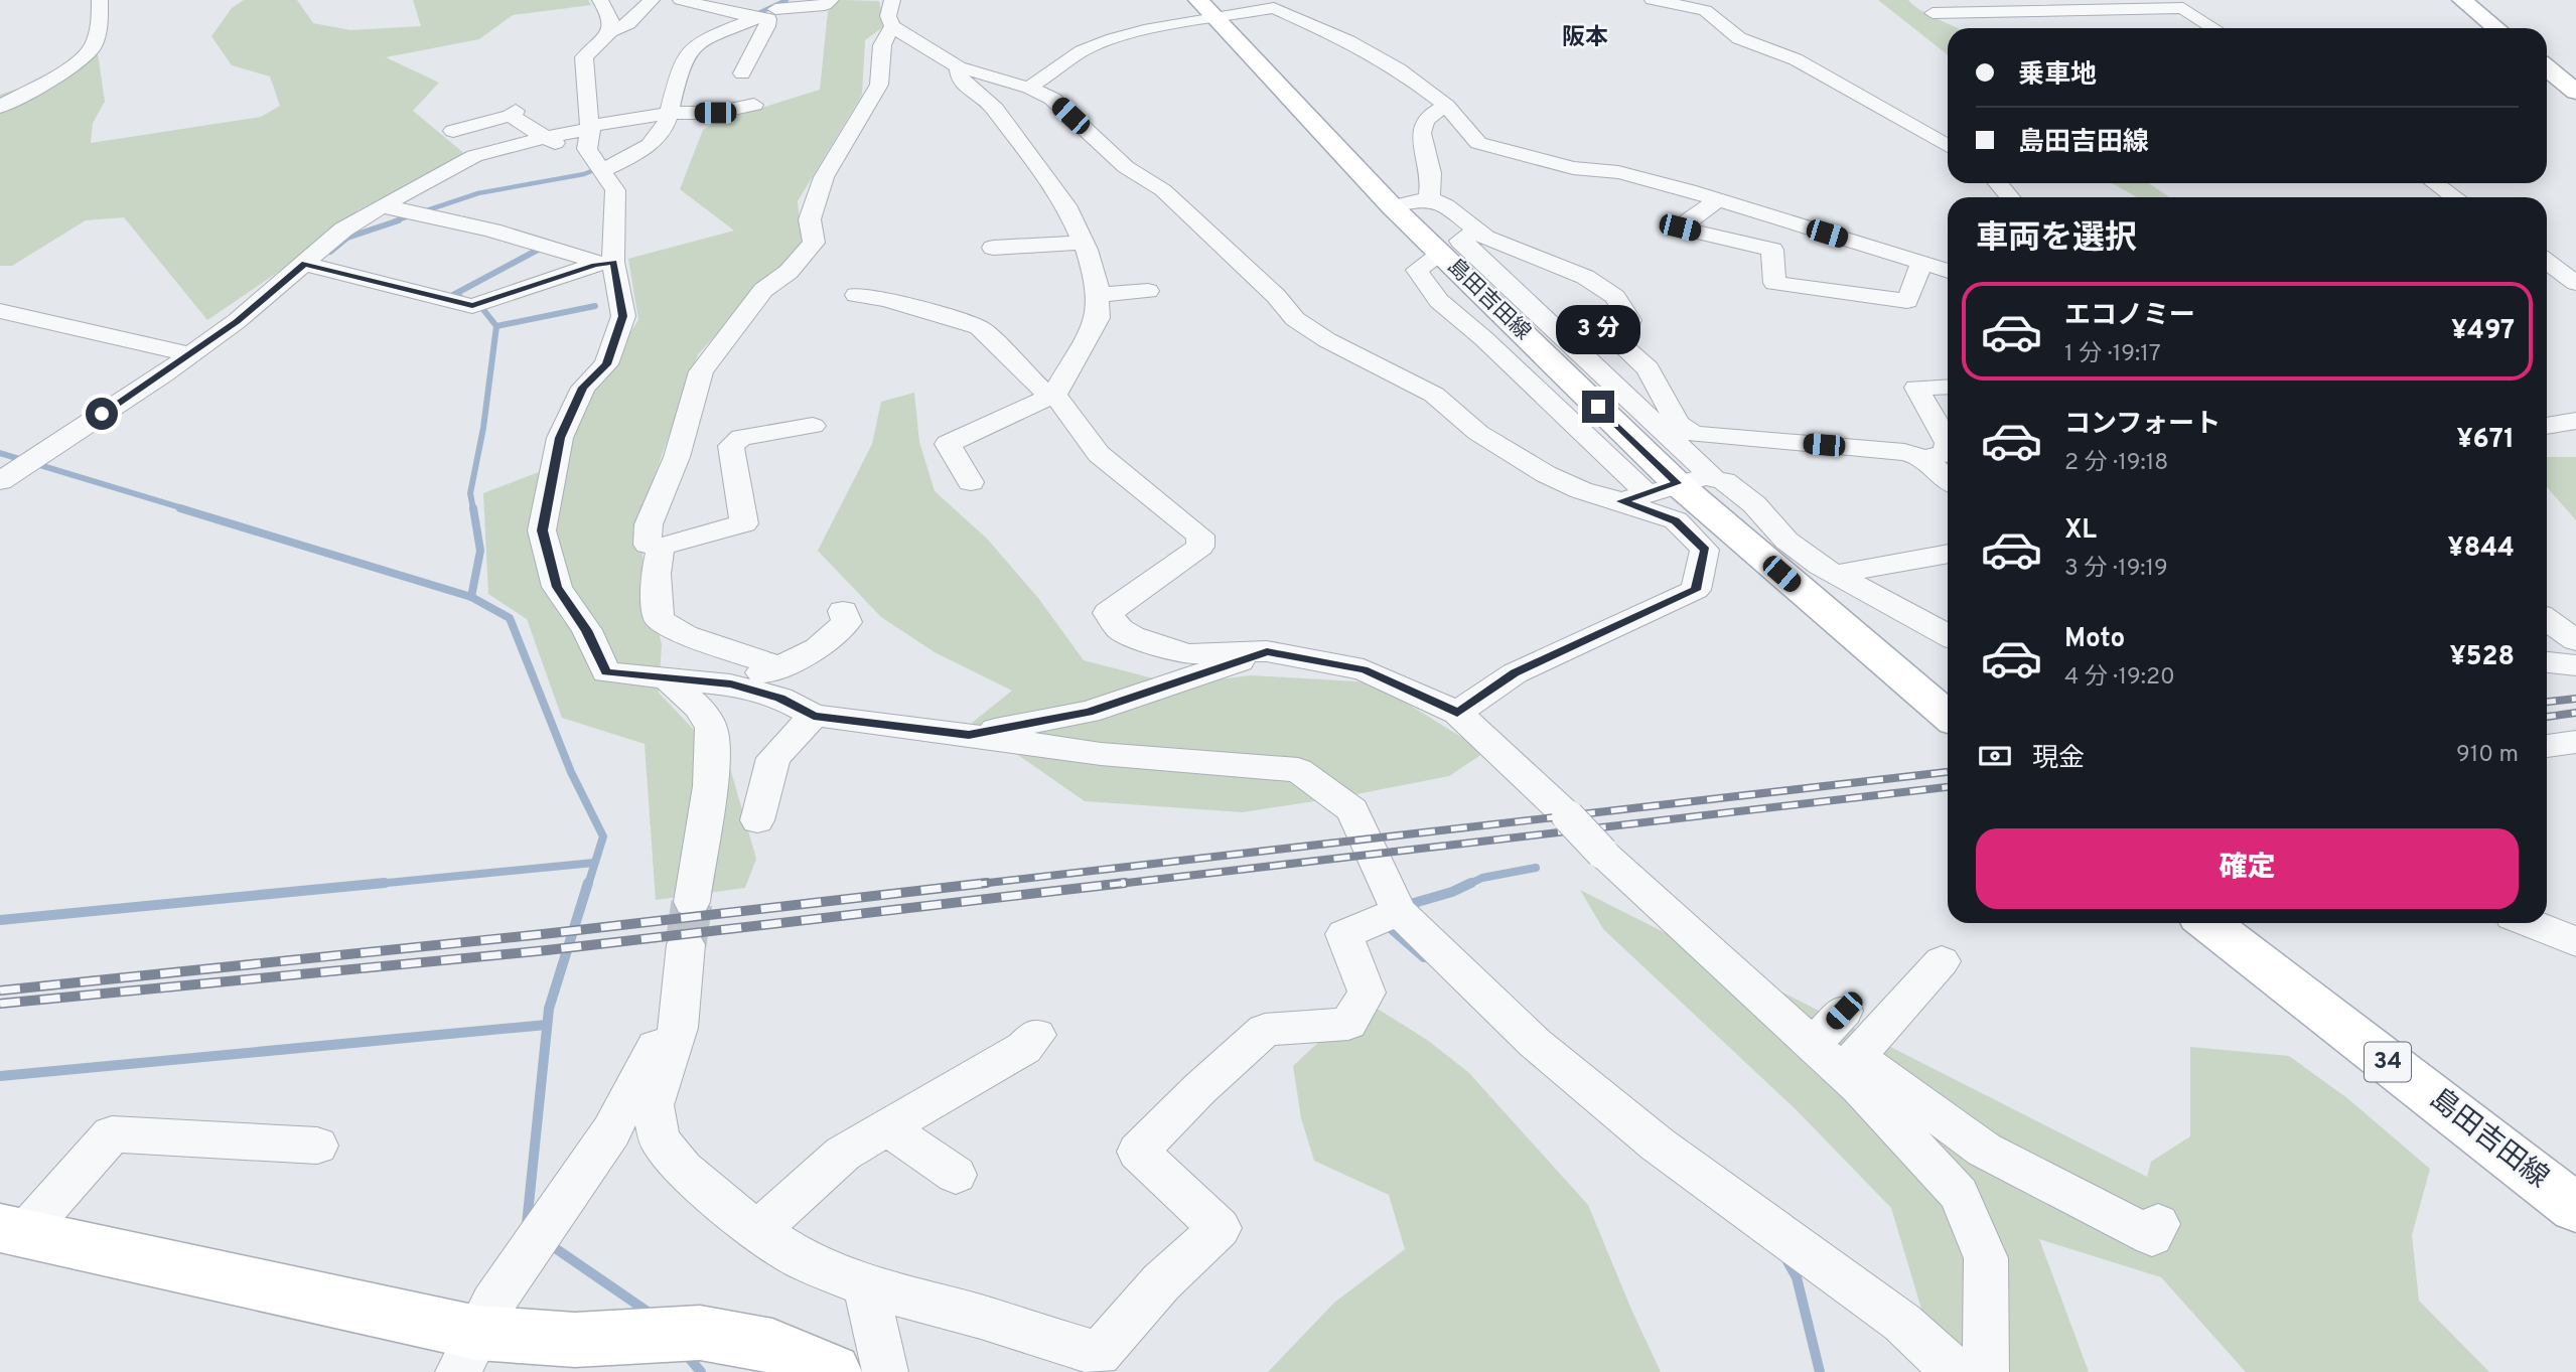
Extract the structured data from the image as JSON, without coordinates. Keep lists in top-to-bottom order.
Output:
{
  "streets": {
    "main road": ["島田吉田線", "34"]
  },
  "districts": ["阪本"],
  "page": {
    "banner": ["乗車地", "島田吉田線"],
    "heading": "車両を選択",
    "list": [
      {
        "name": "エコノミー",
        "note": "1 分 · 19:17",
        "value": "¥497"
      },
      {
        "name": "コンフォート",
        "note": "2 分 · 19:18",
        "value": "¥671"
      },
      {
        "name": "XL",
        "note": "3 分 · 19:19",
        "value": "¥844"
      },
      {
        "name": "Moto",
        "note": "4 分 · 19:20",
        "value": "¥528"
      }
    ],
    "bubble": "3 分",
    "pay": ["現金", "910 m"],
    "buttons": "確定"
  }
}
